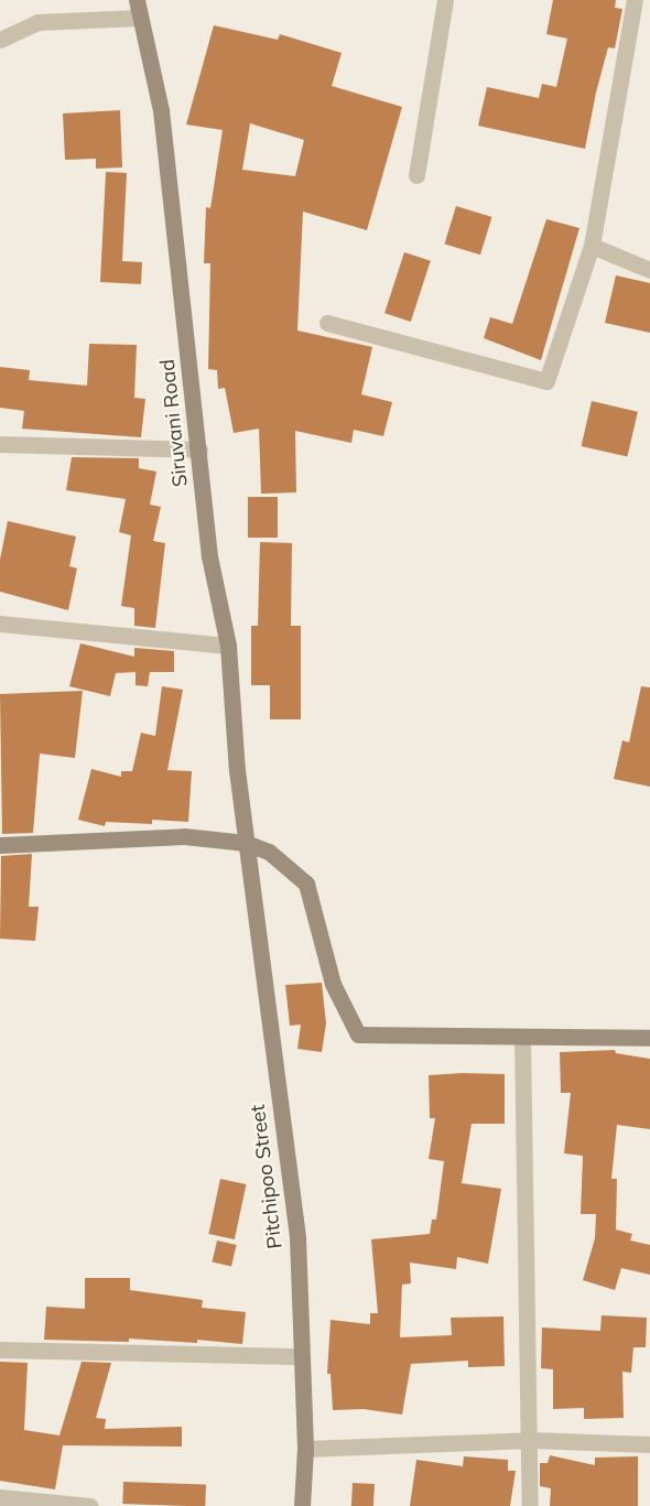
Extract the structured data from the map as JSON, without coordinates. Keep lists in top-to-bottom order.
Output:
{
  "streets": {
    "street": ["Siruvani Road", "Pitchipoo Street"]
  },
  "crossings": [
    ["Siruvani Road", "Pitchipoo Street"]
  ]
}
